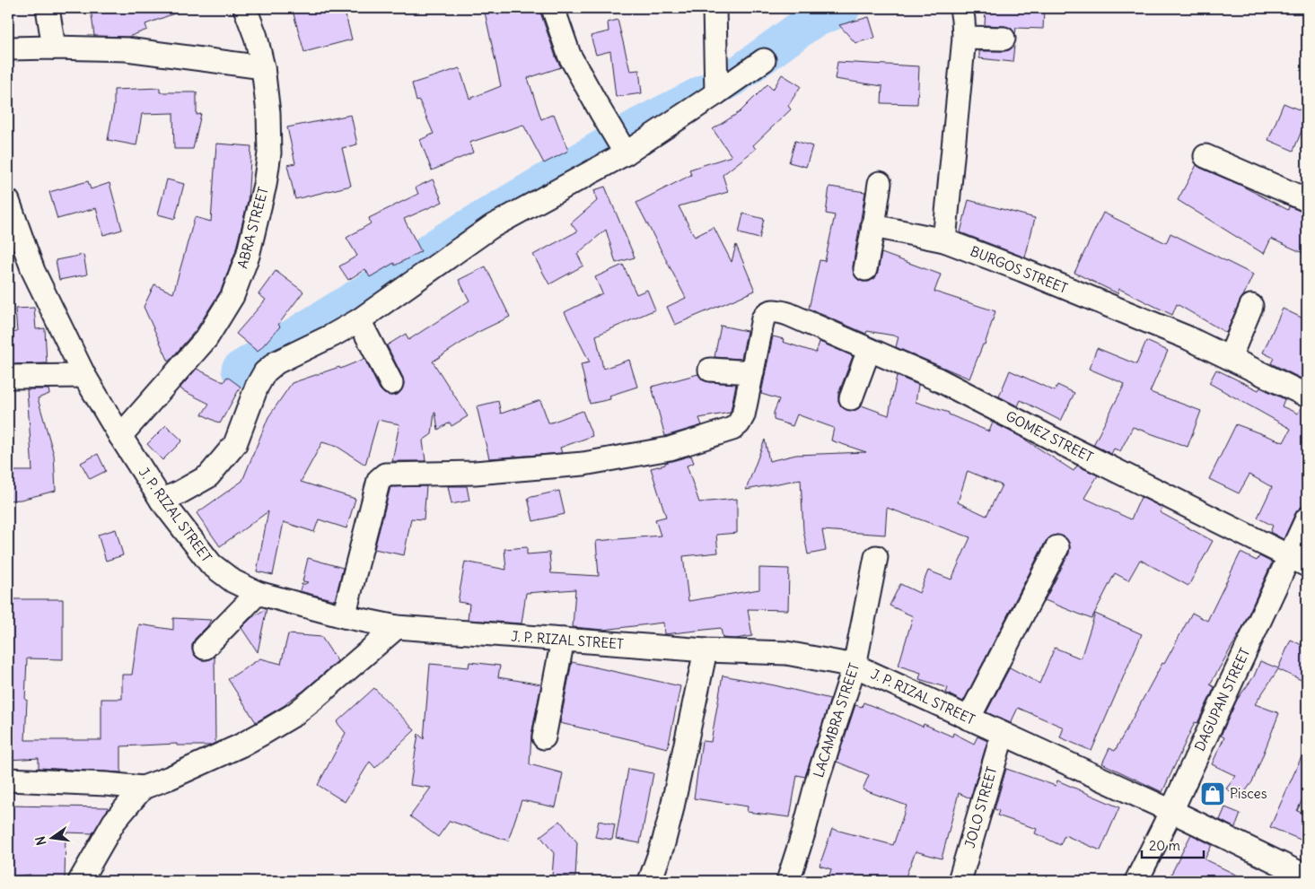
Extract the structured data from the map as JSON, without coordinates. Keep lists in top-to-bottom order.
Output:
{
  "streets": {
    "street": [
      "ABRA STREET",
      "BURGOS STREET",
      "GOMEZ STREET",
      "J. P. RIZAL STREET",
      "DAGUPAN STREET",
      "LACAMBRA STREET",
      "JOLO STREET"
    ]
  },
  "crossings": [
    ["ABRA STREET", "J. P. RIZAL STREET"],
    ["GOMEZ STREET", "DAGUPAN STREET"],
    ["J. P. RIZAL STREET", "DAGUPAN STREET"],
    ["J. P. RIZAL STREET", "LACAMBRA STREET"],
    ["J. P. RIZAL STREET", "JOLO STREET"]
  ],
  "places": {
    "shop": ["Pisces"]
  },
  "scale_bar": "20 m",
  "north": "left"
}
